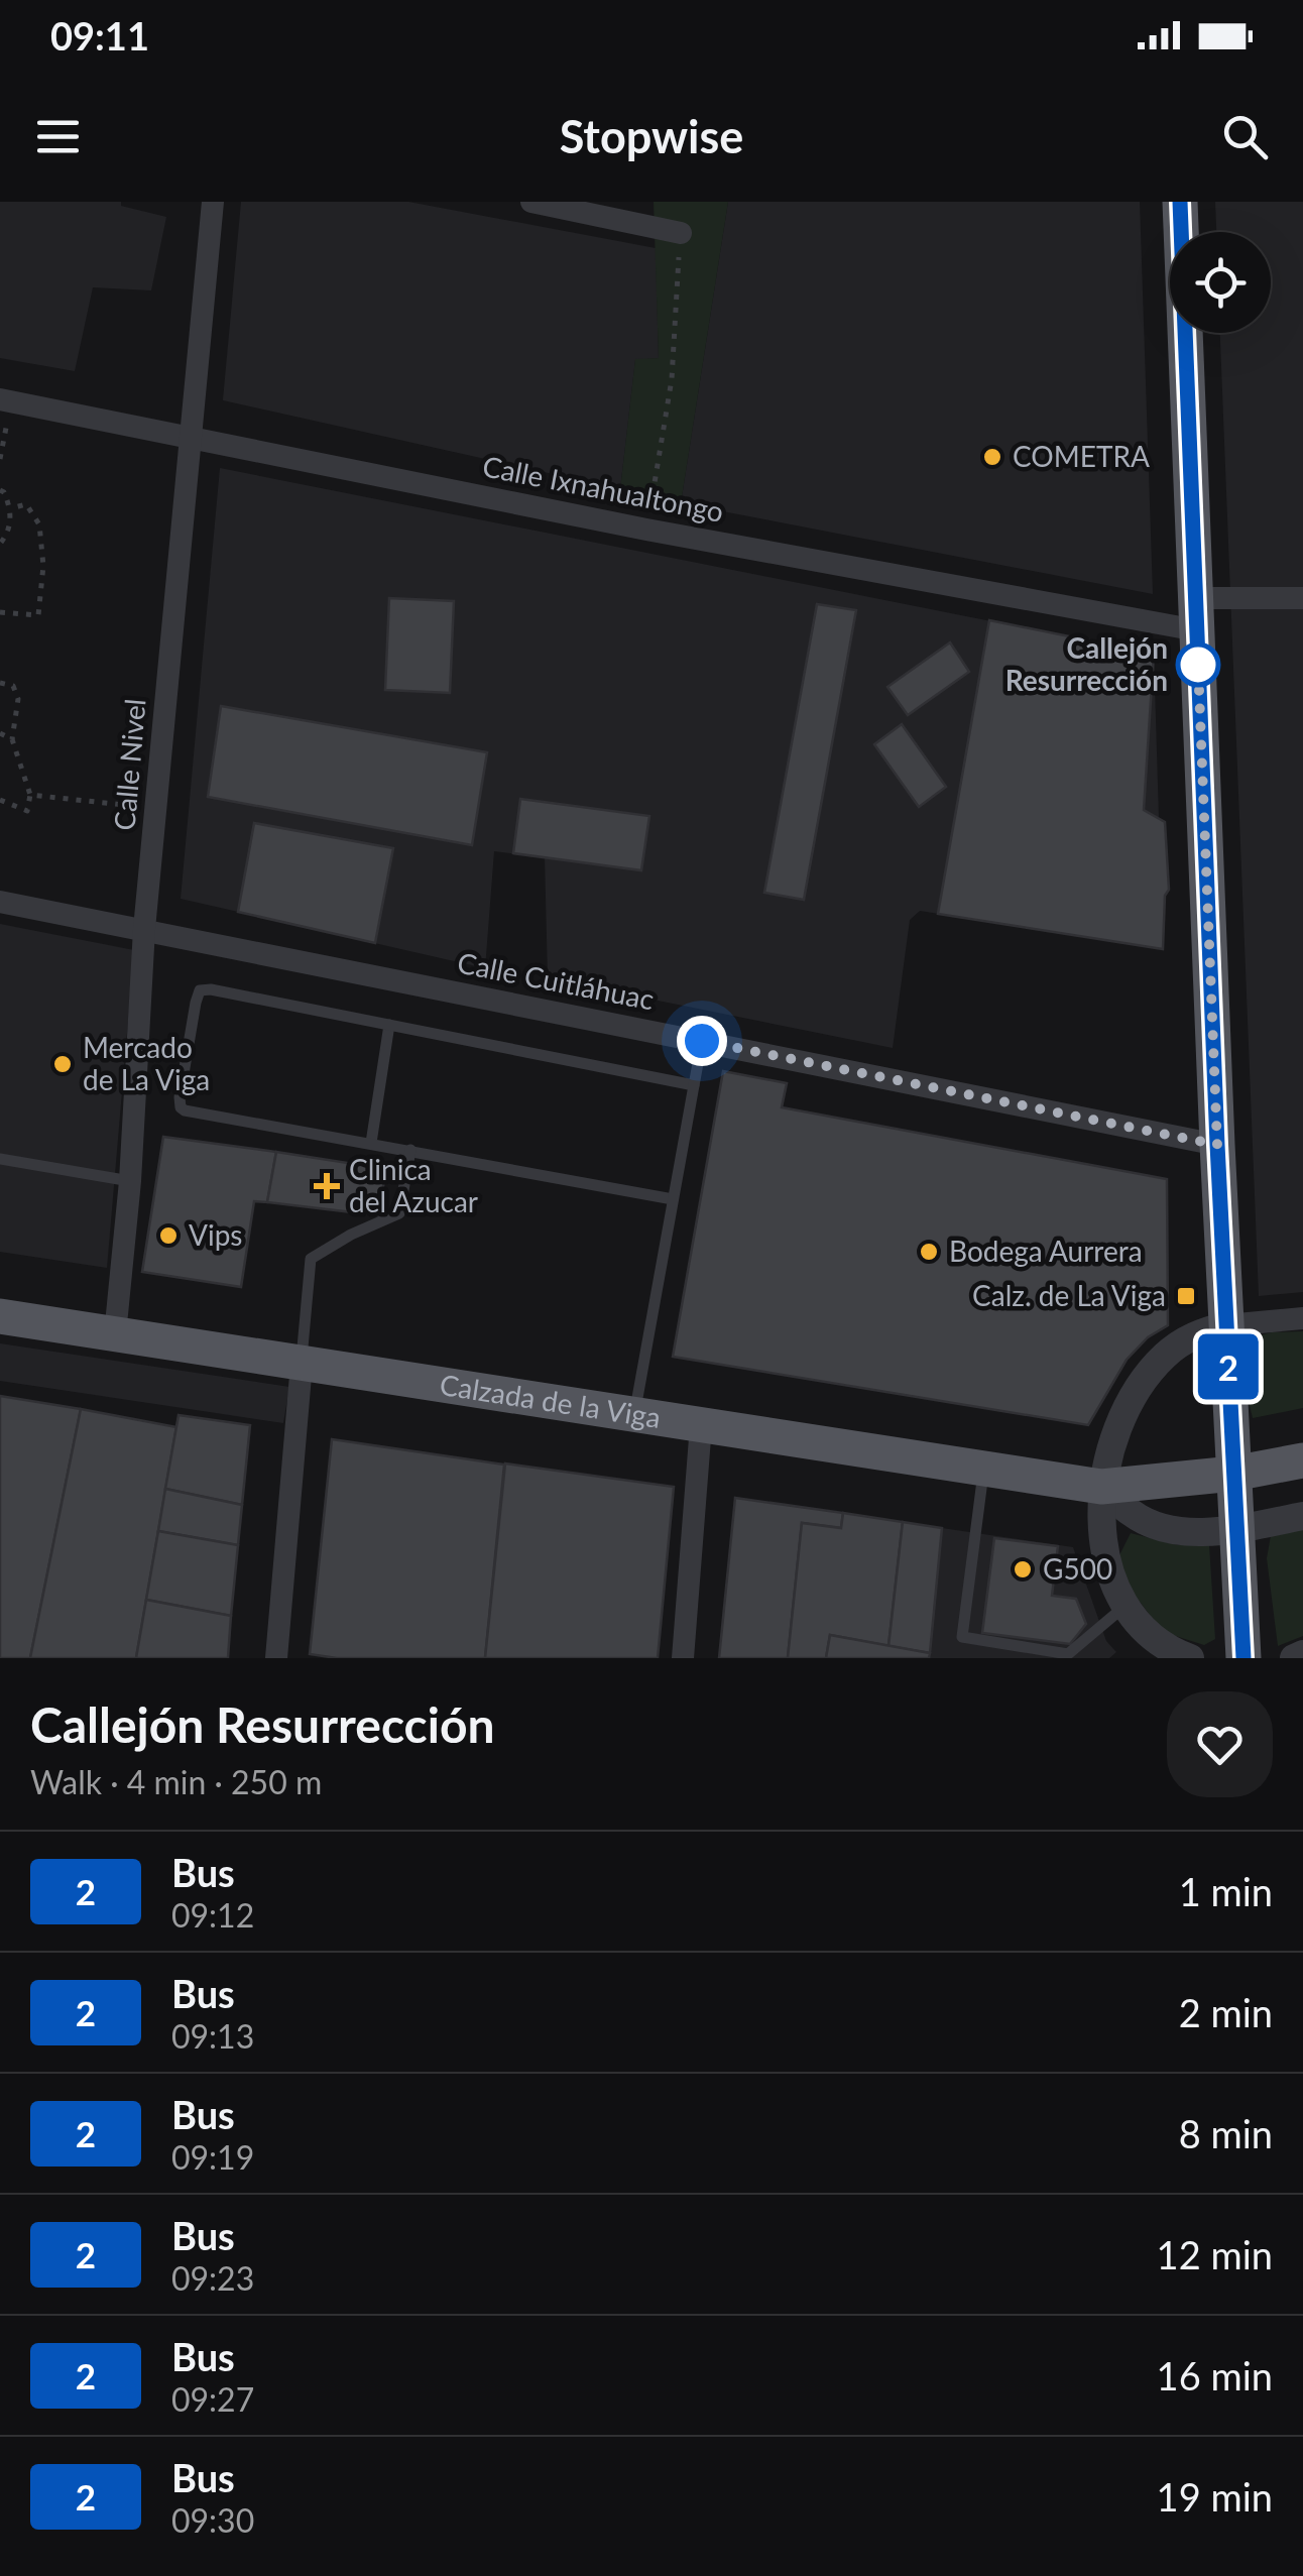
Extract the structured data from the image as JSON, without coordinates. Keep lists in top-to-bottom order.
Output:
{
  "streets": {
    "main road": ["Calzada de la Viga"],
    "street": ["Calle Ixnahualtongo", "Calle Nivel", "Calle Cuitláhuac"]
  },
  "crossings": [
    ["Calle Ixnahualtongo", "Calle Nivel"],
    ["Calle Nivel", "Calle Cuitláhuac"],
    ["Calle Nivel", "Calzada de la Viga"]
  ],
  "places": {
    "other": [
      "COMETRA",
      "Callejón Resurrección",
      "Mercado de La Viga",
      "Vips",
      "Bodega Aurrera",
      "G500"
    ],
    "health": ["Clinica del Azucar"],
    "transit": ["Calz. de La Viga"]
  },
  "lines": ["bus line 2"],
  "page": {
    "status": "09:11",
    "header": "Stopwise",
    "on_map": "2",
    "heading": ["Callejón Resurrección", "Walk · 4 min · 250 m"],
    "list": [
      {
        "mark": "2",
        "name": "Bus",
        "note": "09:12",
        "value": "1 min"
      },
      {
        "mark": "2",
        "name": "Bus",
        "note": "09:13",
        "value": "2 min"
      },
      {
        "mark": "2",
        "name": "Bus",
        "note": "09:19",
        "value": "8 min"
      },
      {
        "mark": "2",
        "name": "Bus",
        "note": "09:23",
        "value": "12 min"
      },
      {
        "mark": "2",
        "name": "Bus",
        "note": "09:27",
        "value": "16 min"
      },
      {
        "mark": "2",
        "name": "Bus",
        "note": "09:30",
        "value": "19 min"
      }
    ]
  }
}
